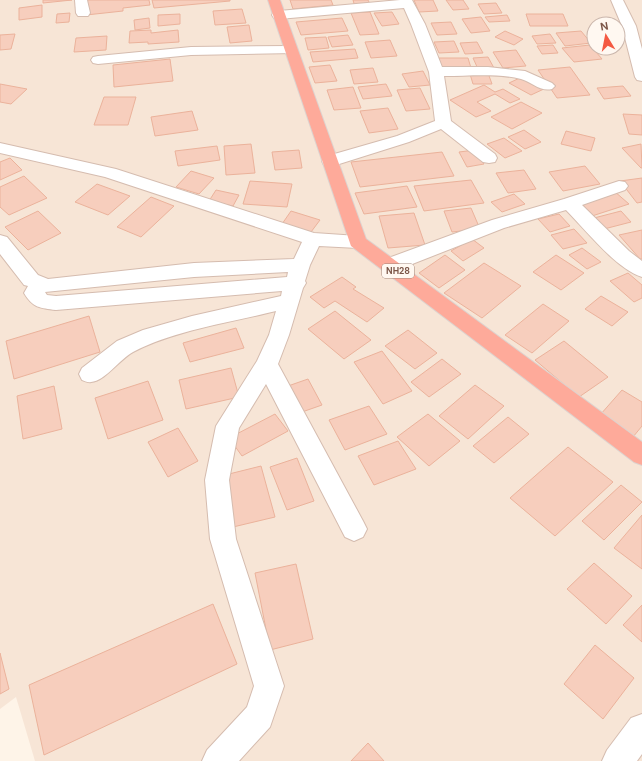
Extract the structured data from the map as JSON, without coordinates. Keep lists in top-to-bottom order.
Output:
{
  "streets": {
    "highway": ["NH28"]
  },
  "north": "top"
}
